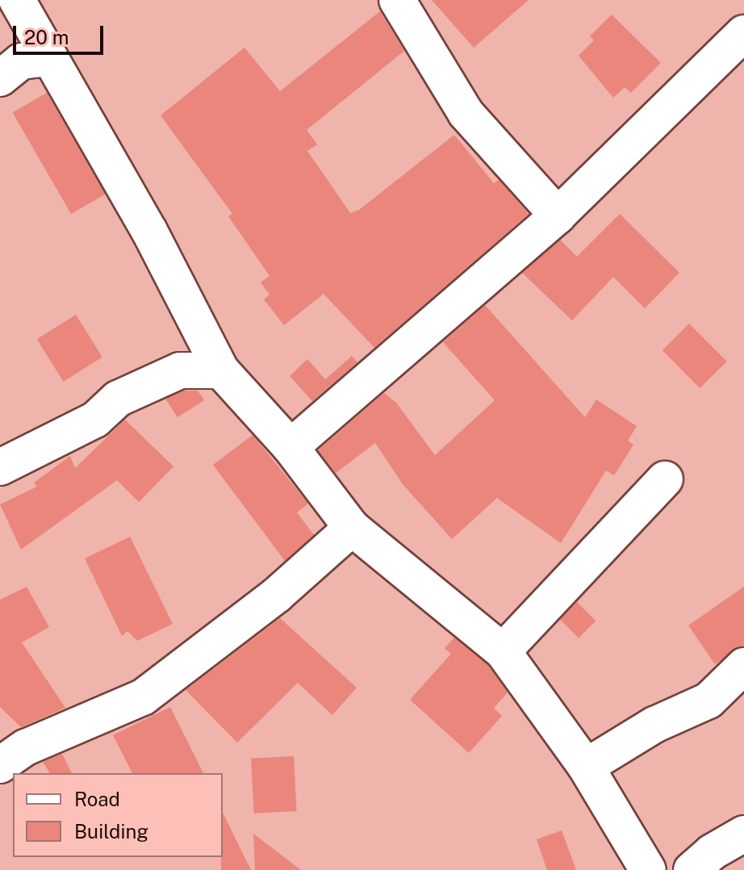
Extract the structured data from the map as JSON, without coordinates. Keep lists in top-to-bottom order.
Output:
{
  "legend": ["Road", "Building"],
  "scale_bar": "20 m"
}
